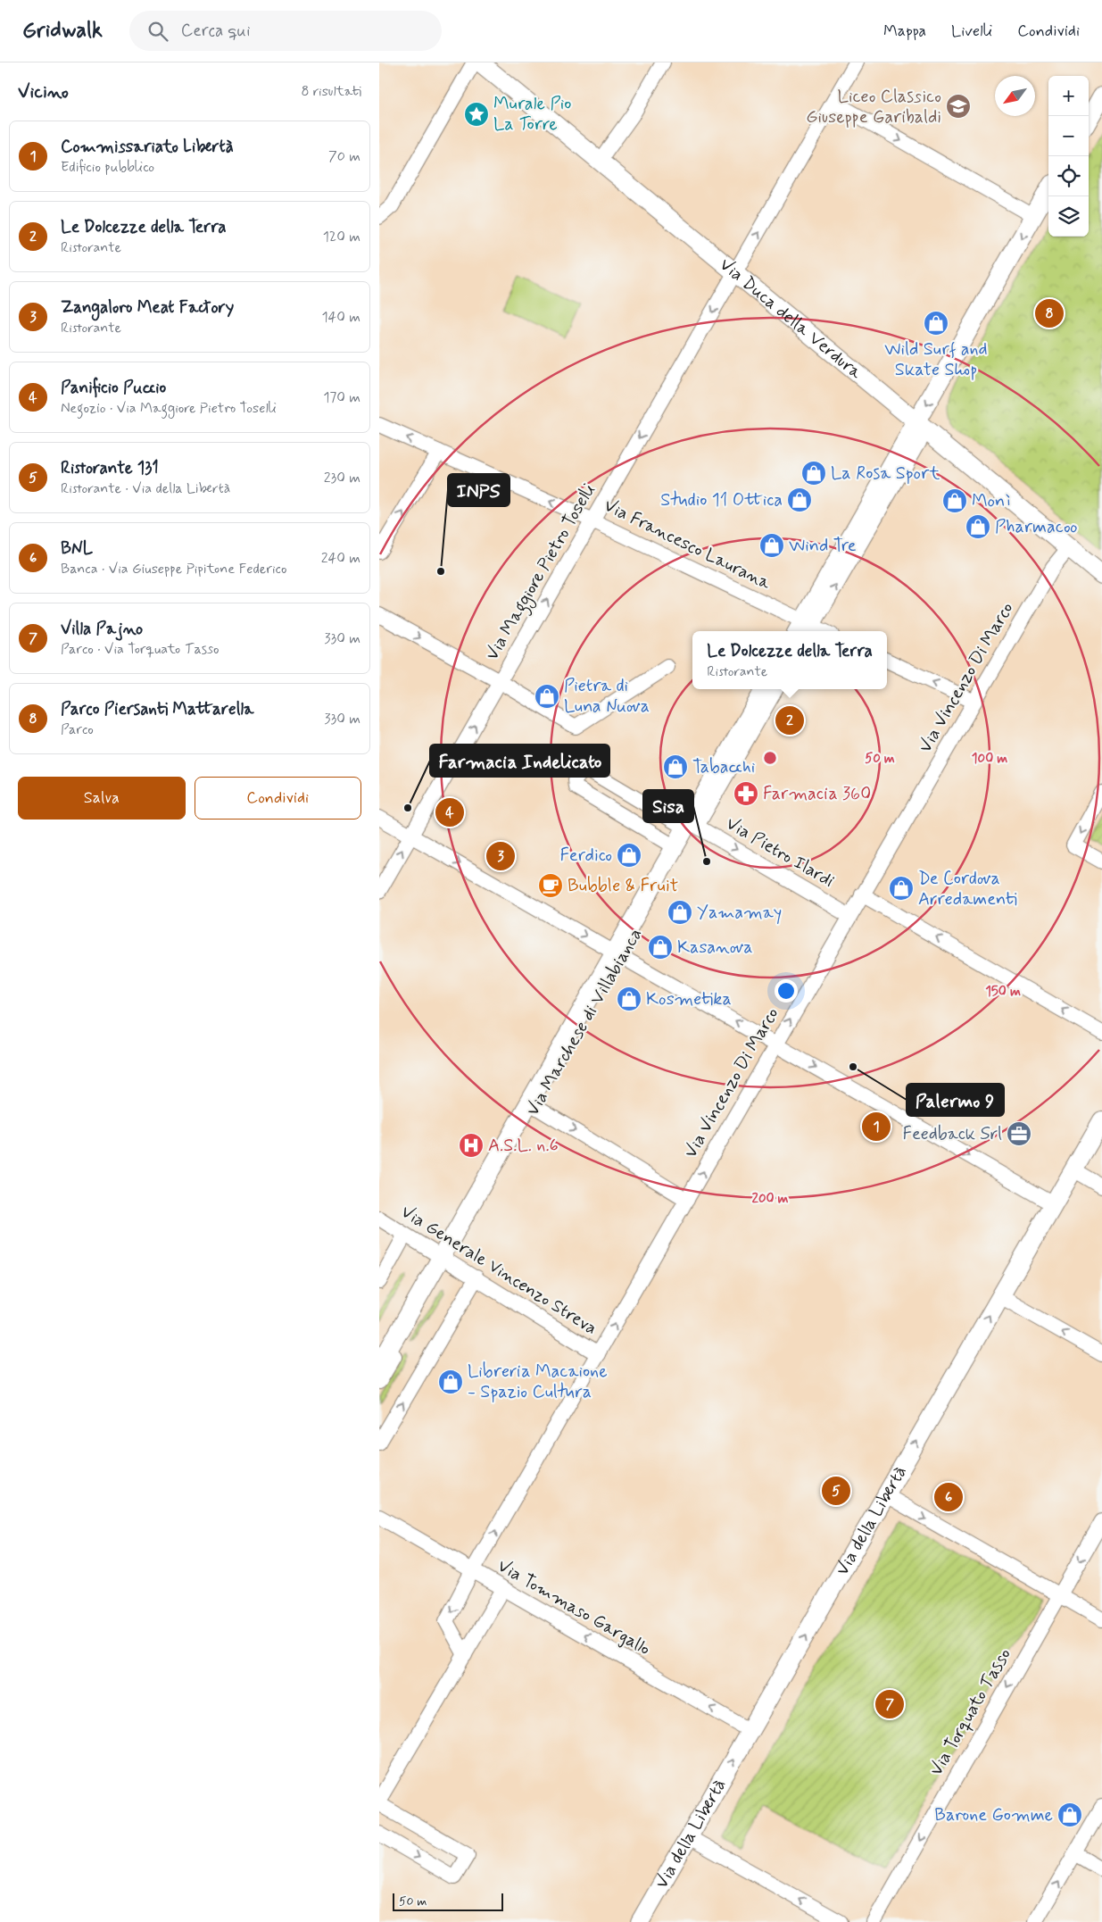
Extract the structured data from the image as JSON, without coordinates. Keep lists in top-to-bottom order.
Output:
{
  "streets": {
    "street": [
      "Via Duca della Verdura",
      "Via Francesco Laurana",
      "Via Maggiore Pietro Toselli",
      "Via Vincenzo Di Marco",
      "Via Pietro Ilardi",
      "Via Marchese di Villabianca",
      "Via Generale Vincenzo Streva",
      "Via della Libertà",
      "Via Tommaso Gargallo",
      "Via Torquato Tasso"
    ]
  },
  "crossings": [
    ["Via Duca della Verdura", "Via Maggiore Pietro Toselli"],
    ["Via Duca della Verdura", "Via Vincenzo Di Marco"],
    ["Via Francesco Laurana", "Via Maggiore Pietro Toselli"],
    ["Via Vincenzo Di Marco", "Via Pietro Ilardi"],
    ["Via Vincenzo Di Marco", "Via Generale Vincenzo Streva"],
    ["Via Vincenzo Di Marco", "Via Tommaso Gargallo"],
    ["Via Pietro Ilardi", "Via Marchese di Villabianca"],
    ["Via Marchese di Villabianca", "Via Generale Vincenzo Streva"],
    ["Via della Libertà", "Via Tommaso Gargallo"]
  ],
  "one_way": [
    "Via Francesco Laurana",
    "Via Pietro Ilardi",
    "Via della Libertà",
    "Via Tommaso Gargallo",
    "Via Torquato Tasso"
  ],
  "places": {
    "school or university": ["Liceo Classico Giuseppe Garibaldi"],
    "place": ["Murale Pio La Torre"],
    "shop": [
      "Wild Surf and Skate Shop",
      "La Rosa Sport",
      "Studio 11 Ottica",
      "Monì",
      "Pharmacoo",
      "Wind Tre",
      "Pietra di Luna Nuova",
      "Tabacchi",
      "Ferdico",
      "De Cordova Arredamenti",
      "Yamamay",
      "Kasanova",
      "Kosmetika",
      "Libreria Macaione - Spazio Cultura",
      "Barone Gomme"
    ],
    "other": [
      "INPS",
      "Farmacia Indelicato",
      "Sisa",
      "Palermo 9"
    ],
    "pharmacy": ["Farmacia 360"],
    "cafe": ["Bubble & Fruit"],
    "office": ["Feedback Srl"],
    "hospital": ["A.S.L. n.6"]
  },
  "scale_bar": "50 m",
  "north": "bottom left",
  "page": {
    "header": "Gridwalk",
    "search": "Cerca qui",
    "nav": ["Mappa", "Livelli", "Condividi"],
    "heading": ["Vicino", "8 risultati"],
    "map_buttons": ["+", "−"],
    "list": [
      {
        "mark": "1",
        "name": "Commissariato Libertà",
        "note": "Edificio pubblico",
        "value": "70 m"
      },
      {
        "mark": "2",
        "name": "Le Dolcezze della Terra",
        "note": "Ristorante",
        "value": "120 m"
      },
      {
        "mark": "3",
        "name": "Zangaloro Meat Factory",
        "note": "Ristorante",
        "value": "140 m"
      },
      {
        "mark": "4",
        "name": "Panificio Puccio",
        "note": "Negozio · Via Maggiore Pietro Toselli",
        "value": "170 m"
      },
      {
        "mark": "5",
        "name": "Ristorante 131",
        "note": "Ristorante · Via della Libertà",
        "value": "230 m"
      },
      {
        "mark": "6",
        "name": "BNL",
        "note": "Banca · Via Giuseppe Pipitone Federico",
        "value": "240 m"
      },
      {
        "mark": "7",
        "name": "Villa Pajno",
        "note": "Parco · Via Torquato Tasso",
        "value": "330 m"
      },
      {
        "mark": "8",
        "name": "Parco Piersanti Mattarella",
        "note": "Parco",
        "value": "330 m"
      }
    ],
    "pins": [
      "8",
      "2",
      "4",
      "3",
      "1",
      "5",
      "6",
      "7"
    ],
    "popup": ["Le Dolcezze della Terra", "Ristorante"],
    "buttons": ["Salva", "Condividi"],
    "scale": "50 m"
  },
  "rings": [
    "50 m",
    "100 m",
    "150 m",
    "200 m"
  ]
}
